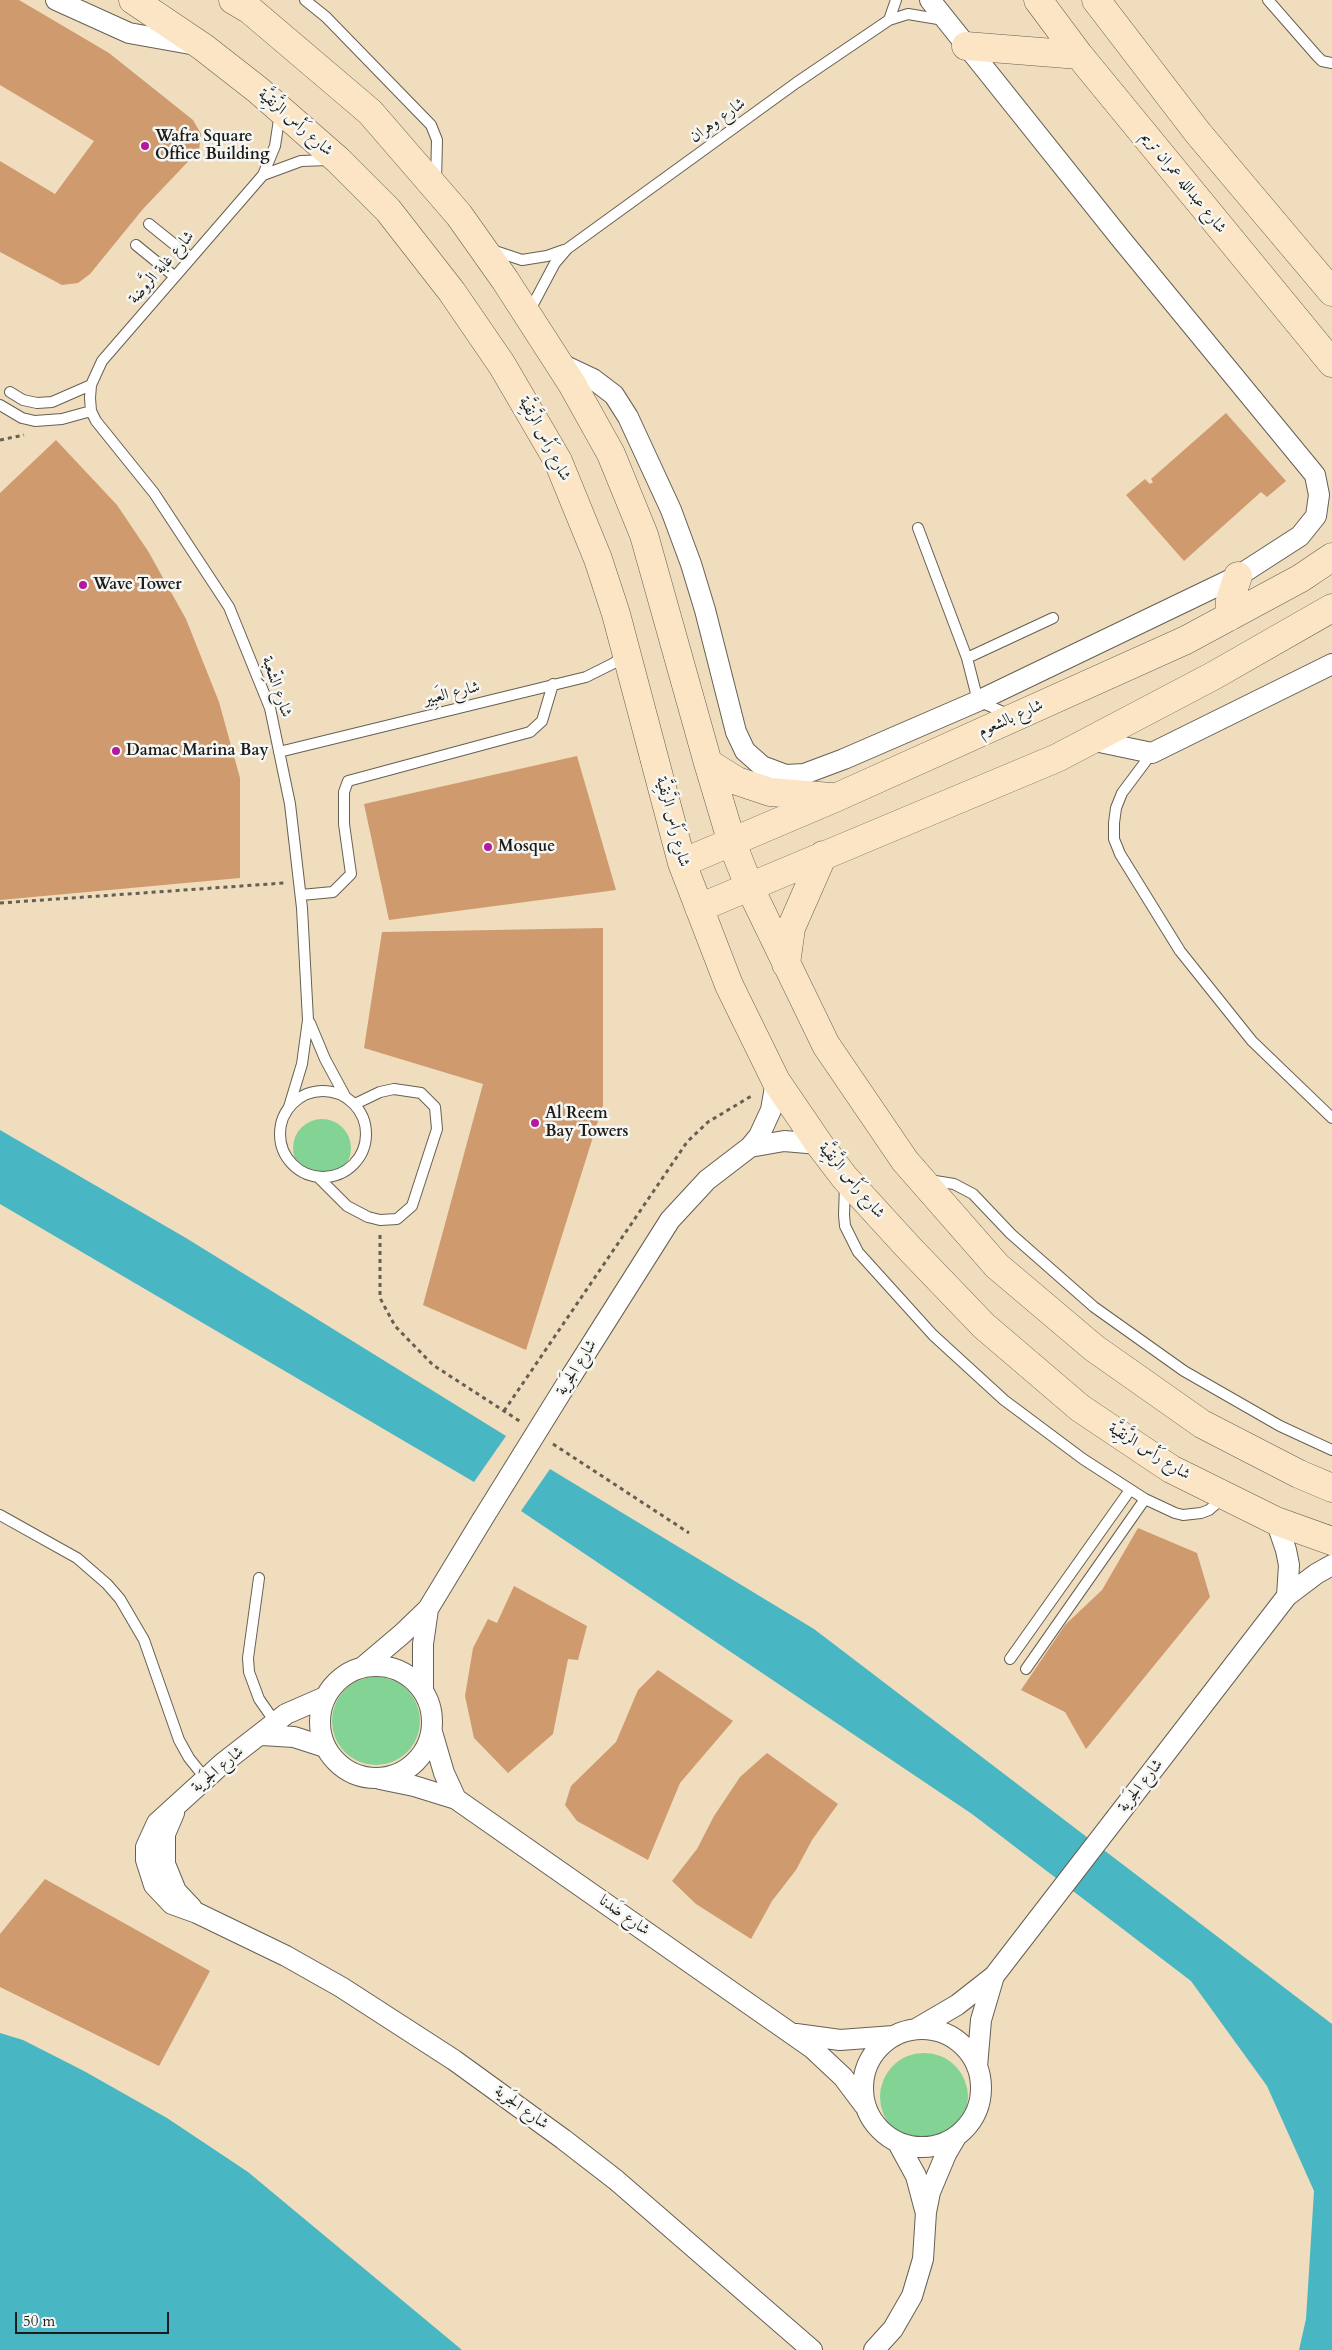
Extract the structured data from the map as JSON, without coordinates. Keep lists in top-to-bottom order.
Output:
{
  "streets": {
    "street": [
      "شارع رَأس الرَّنقِيَّة",
      "شارع عبدالله عمران تريم",
      "شارع بالشعوم",
      "شارع الجَرية",
      "شارع ضَدنا"
    ],
    "lane": [
      "شارع وهران",
      "شارع غابة الرَّوضة",
      "شارع الشِّعبة",
      "شارع العَبِير"
    ]
  },
  "crossings": [
    ["شارع رَأس الرَّنقِيَّة", "شارع غابة الرَّوضة"],
    ["شارع رَأس الرَّنقِيَّة", "شارع العَبِير"],
    ["شارع رَأس الرَّنقِيَّة", "شارع بالشعوم"],
    ["شارع رَأس الرَّنقِيَّة", "شارع الجَرية"],
    ["شارع غابة الرَّوضة", "شارع الشِّعبة"],
    ["شارع الشِّعبة", "شارع العَبِير"],
    ["شارع الجَرية", "شارع ضَدنا"]
  ],
  "places": [
    "Wafra Square Office Building",
    "Wave Tower",
    "Damac Marina Bay",
    "Mosque",
    "Al Reem Bay Towers"
  ],
  "scale_bar": "50 m"
}
